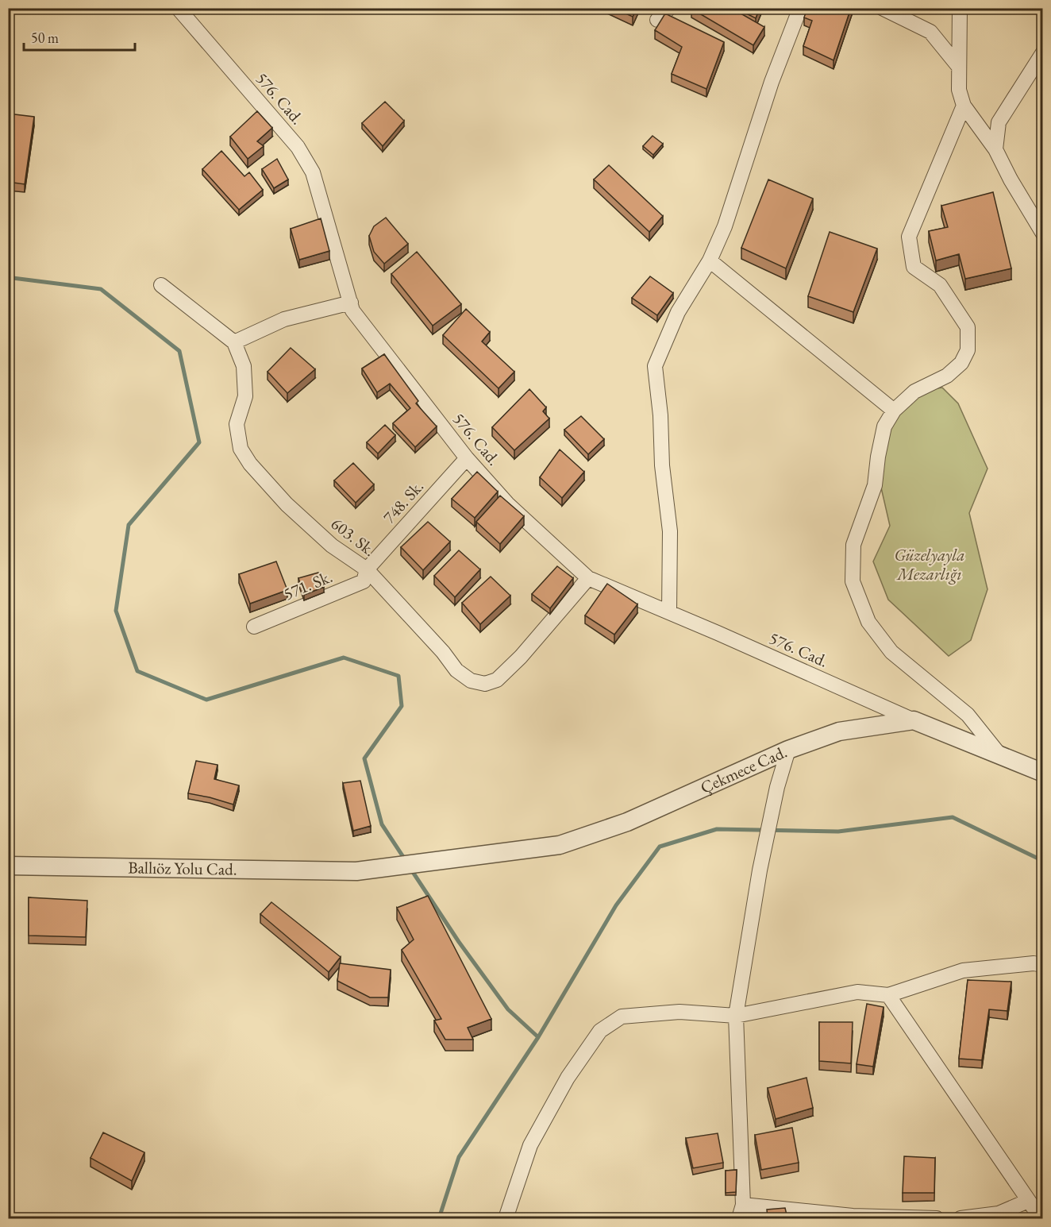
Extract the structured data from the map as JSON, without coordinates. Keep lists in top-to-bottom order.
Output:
{
  "streets": {
    "street": [
      "576. Cad.",
      "748. Sk.",
      "603. Sk.",
      "571. Sk.",
      "Çekmece Cad.",
      "Ballıöz Yolu Cad."
    ]
  },
  "crossings": [
    ["576. Cad.", "748. Sk."],
    ["576. Cad.", "603. Sk."],
    ["576. Cad.", "Çekmece Cad."],
    ["748. Sk.", "603. Sk."],
    ["748. Sk.", "571. Sk."],
    ["603. Sk.", "571. Sk."],
    ["Çekmece Cad.", "Ballıöz Yolu Cad."]
  ],
  "parks": ["Güzelyayla Mezarlığı"],
  "scale_bar": "50 m"
}
